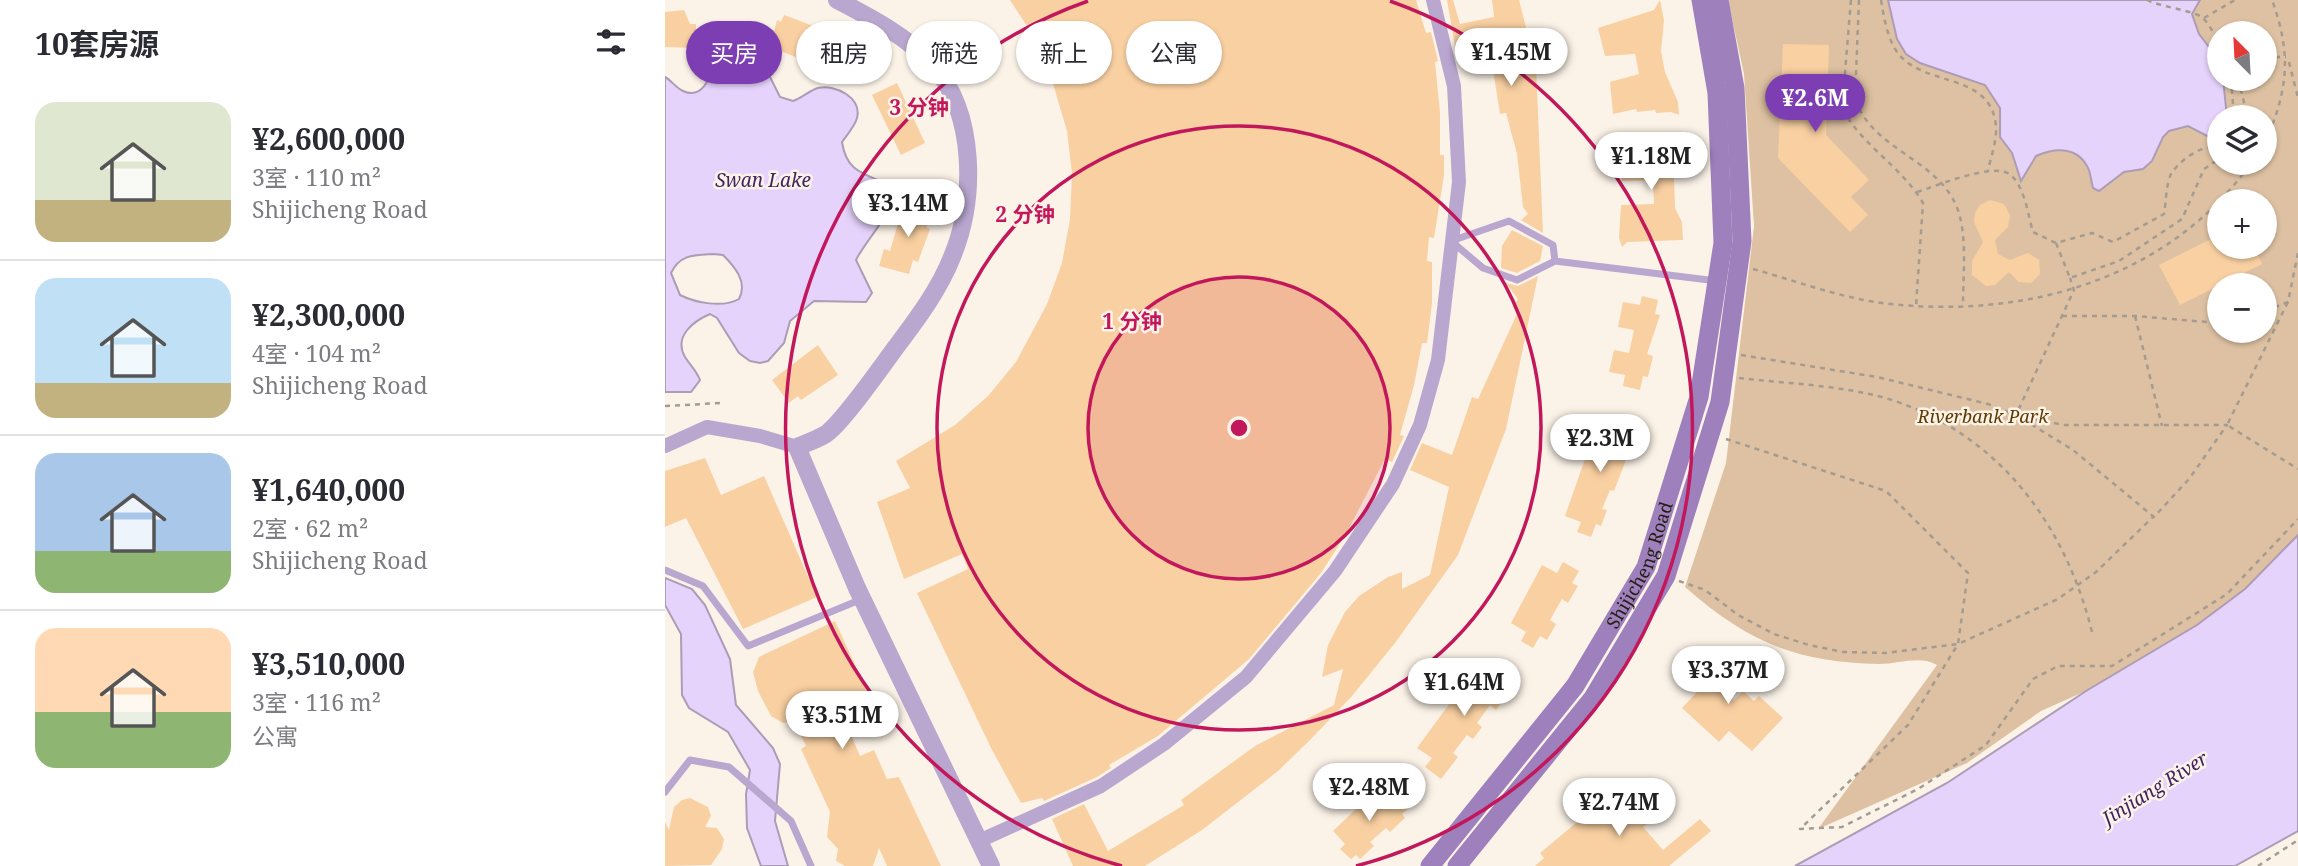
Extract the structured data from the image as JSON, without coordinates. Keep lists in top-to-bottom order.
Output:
{
  "streets": {
    "main road": ["Shijicheng Road"]
  },
  "water": ["Swan Lake", "Jinjiang River"],
  "parks": ["Riverbank Park"],
  "north": "top left",
  "page": {
    "heading": "10套房源",
    "map_buttons": ["+", "−"],
    "chip": [
      "买房",
      "租房",
      "筛选",
      "新上",
      "公寓"
    ],
    "price": [
      "¥1.45M",
      "¥2.6M",
      "¥1.18M",
      "¥3.14M",
      "¥2.3M",
      "¥3.37M",
      "¥1.64M",
      "¥3.51M",
      "¥2.48M",
      "¥2.74M"
    ],
    "list": [
      {
        "name": "¥2,600,000",
        "note": "3室 · 110 m² · Shijicheng Road"
      },
      {
        "name": "¥2,300,000",
        "note": "4室 · 104 m² · Shijicheng Road"
      },
      {
        "name": "¥1,640,000",
        "note": "2室 · 62 m² · Shijicheng Road"
      },
      {
        "name": "¥3,510,000",
        "note": "3室 · 116 m² · 公寓"
      }
    ]
  },
  "rings": ["3 分钟", "2 分钟", "1 分钟"]
}
